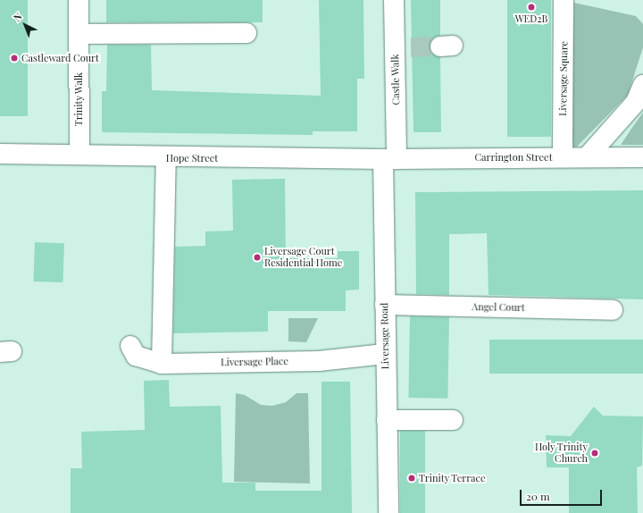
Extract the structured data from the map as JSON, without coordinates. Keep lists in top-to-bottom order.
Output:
{
  "streets": {
    "street": [
      "Liversage Square",
      "Castle Walk",
      "Trinity Walk",
      "Carrington Street",
      "Hope Street",
      "Angel Court",
      "Liversage Road",
      "Liversage Place"
    ]
  },
  "crossings": [
    ["Liversage Square", "Carrington Street"],
    ["Castle Walk", "Carrington Street"],
    ["Castle Walk", "Hope Street"],
    ["Castle Walk", "Liversage Road"],
    ["Trinity Walk", "Hope Street"],
    ["Carrington Street", "Hope Street"],
    ["Carrington Street", "Liversage Road"],
    ["Hope Street", "Liversage Road"],
    ["Angel Court", "Liversage Road"],
    ["Liversage Road", "Liversage Place"]
  ],
  "places": [
    "WED2B",
    "Castleward Court",
    "Liversage Court Residential Home",
    "Holy Trinity Church",
    "Trinity Terrace"
  ],
  "scale_bar": "20 m",
  "north": "top left"
}
